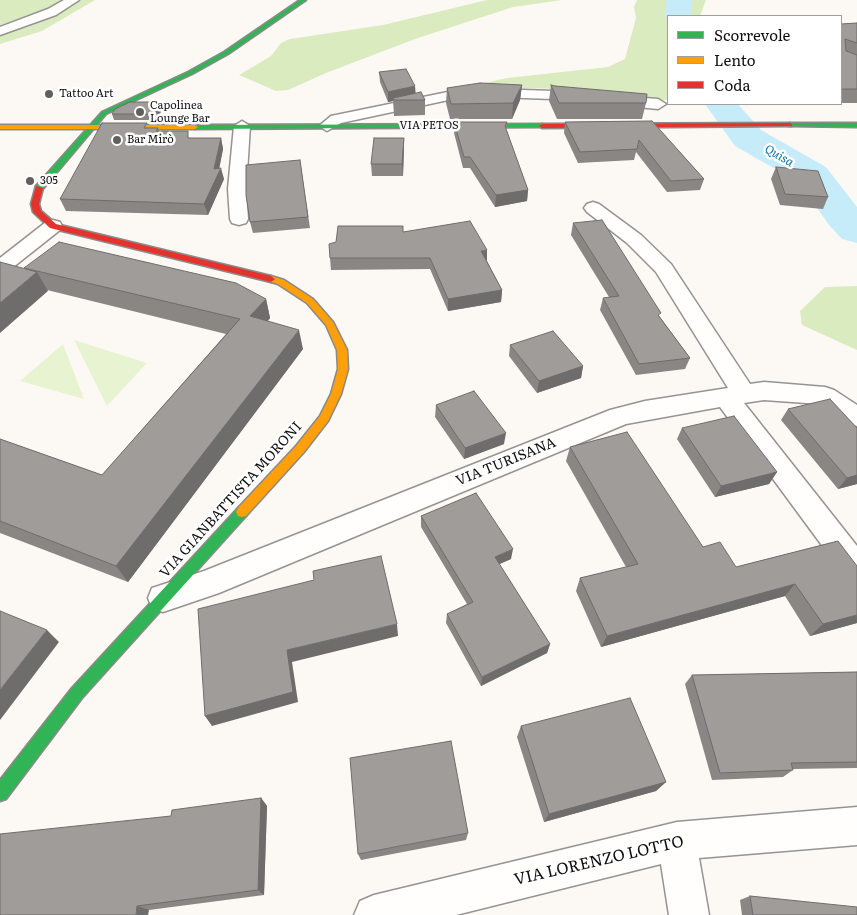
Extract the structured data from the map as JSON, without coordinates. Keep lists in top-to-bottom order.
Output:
{
  "streets": {
    "street": [
      "VIA PETOS",
      "VIA TURISANA",
      "VIA GIANBATTISTA MORONI",
      "VIA LORENZO LOTTO"
    ]
  },
  "crossings": [
    ["VIA TURISANA", "VIA GIANBATTISTA MORONI"]
  ],
  "water": ["Quisa"],
  "places": [
    "Tattoo Art",
    "Capolinea Lounge Bar",
    "Bar Mirò",
    "305"
  ],
  "legend": ["Scorrevole", "Lento", "Coda"]
}
